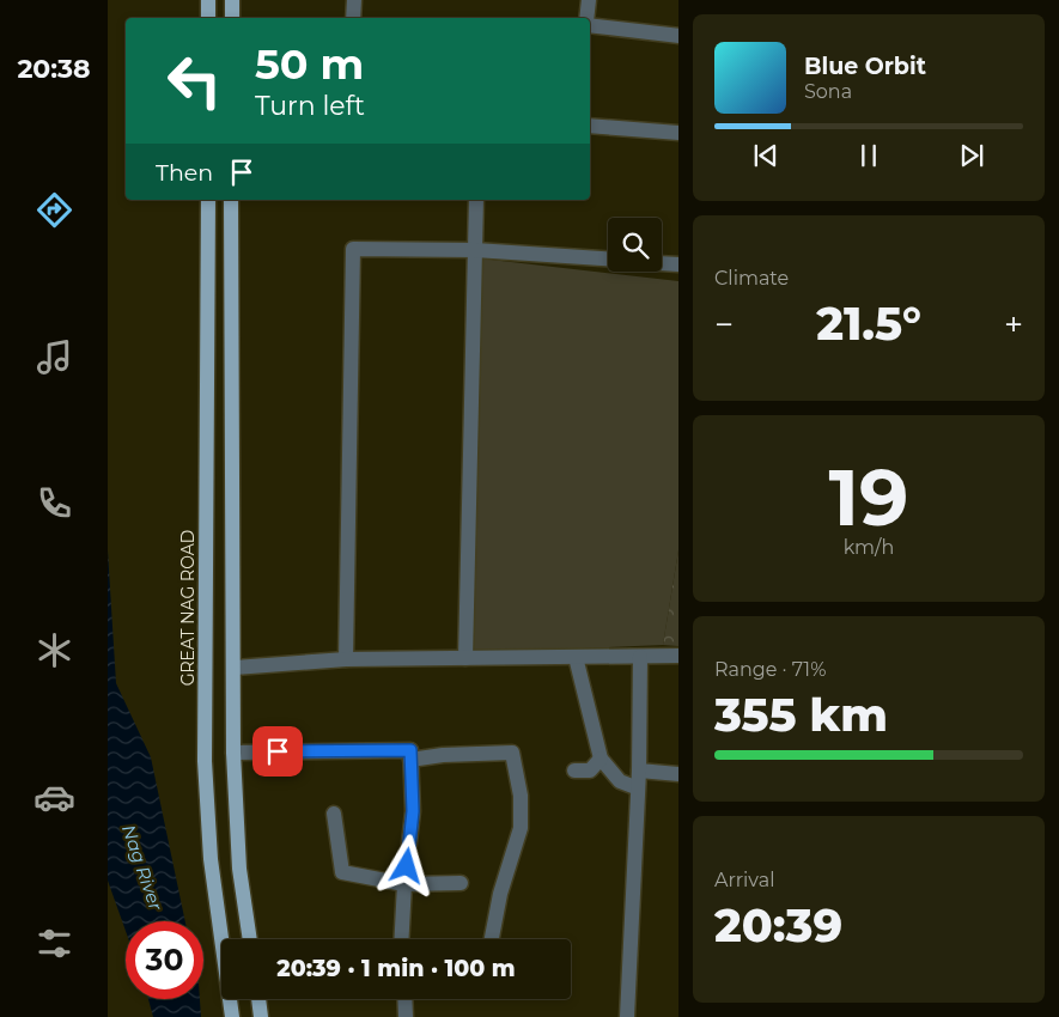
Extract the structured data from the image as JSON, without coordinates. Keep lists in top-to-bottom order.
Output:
{
  "streets": {
    "main road": ["GREAT NAG ROAD"]
  },
  "water": ["Nag River"],
  "page": {
    "tabs": "20:38",
    "turn": ["50 m", "Turn left"],
    "song": ["Blue Orbit", "Sona"],
    "then": "Then",
    "tile": [
      "Climate",
      ["19", "km/h"],
      ["Range · 71%", "355 km"],
      ["Arrival", "20:39"]
    ],
    "heat": ["−", "21.5°", "+"],
    "limit": "30",
    "trip": "20:39 · 1 min · 100 m"
  }
}
